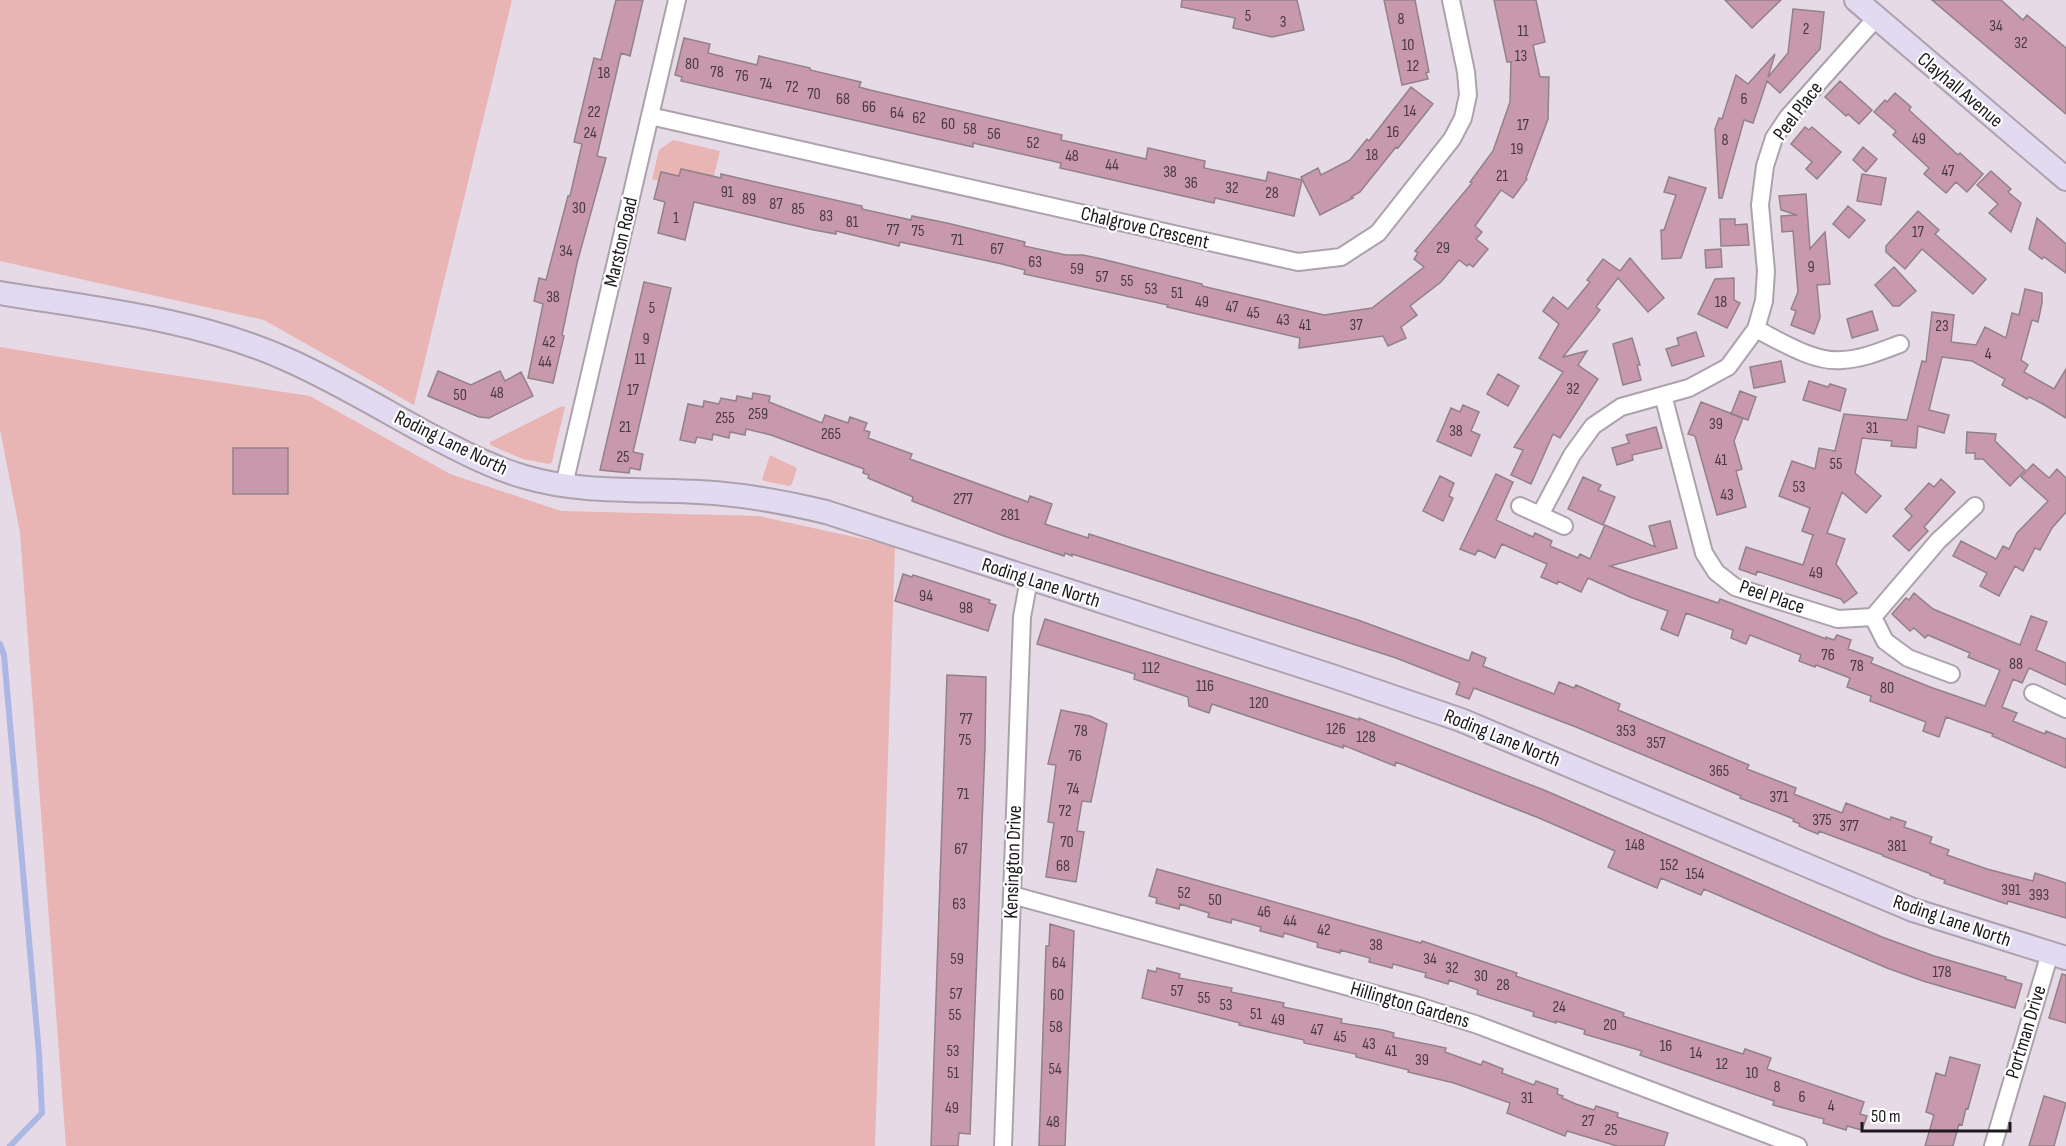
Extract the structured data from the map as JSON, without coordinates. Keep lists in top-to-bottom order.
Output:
{
  "streets": {
    "street": [
      "Clayhall Avenue",
      "Peel Place",
      "Chalgrove Crescent",
      "Marston Road",
      "Roding Lane North",
      "Kensington Drive",
      "Hillington Gardens",
      "Portman Drive"
    ]
  },
  "crossings": [
    ["Clayhall Avenue", "Peel Place"],
    ["Chalgrove Crescent", "Marston Road"],
    ["Marston Road", "Roding Lane North"],
    ["Roding Lane North", "Kensington Drive"],
    ["Roding Lane North", "Portman Drive"],
    ["Kensington Drive", "Hillington Gardens"]
  ],
  "house_numbers": [
    "5",
    "8",
    "3",
    "34",
    "2",
    "11",
    "32",
    "10",
    "13",
    "80",
    "12",
    "78",
    "18",
    "76",
    "74",
    "72",
    "70",
    "68",
    "6",
    "66",
    "14",
    "22",
    "64",
    "62",
    "60",
    "17",
    "58",
    "16",
    "24",
    "56",
    "49",
    "8",
    "52",
    "19",
    "18",
    "48",
    "44",
    "47",
    "38",
    "21",
    "36",
    "32",
    "91",
    "28",
    "89",
    "87",
    "30",
    "85",
    "83",
    "1",
    "81",
    "77",
    "75",
    "17",
    "71",
    "29",
    "67",
    "34",
    "63",
    "9",
    "59",
    "57",
    "55",
    "53",
    "51",
    "38",
    "49",
    "18",
    "47",
    "5",
    "45",
    "43",
    "41",
    "37",
    "23",
    "9",
    "42",
    "4",
    "11",
    "44",
    "32",
    "17",
    "48",
    "50",
    "259",
    "255",
    "39",
    "21",
    "31",
    "38",
    "265",
    "25",
    "41",
    "55",
    "53",
    "43",
    "277",
    "281",
    "49",
    "94",
    "98",
    "76",
    "88",
    "78",
    "112",
    "116",
    "80",
    "120",
    "77",
    "126",
    "78",
    "353",
    "128",
    "75",
    "357",
    "76",
    "365",
    "74",
    "71",
    "371",
    "72",
    "375",
    "377",
    "70",
    "148",
    "381",
    "67",
    "152",
    "68",
    "154",
    "391",
    "52",
    "393",
    "50",
    "63",
    "46",
    "44",
    "42",
    "38",
    "59",
    "34",
    "64",
    "32",
    "178",
    "30",
    "28",
    "57",
    "57",
    "60",
    "55",
    "53",
    "24",
    "51",
    "55",
    "49",
    "20",
    "58",
    "47",
    "45",
    "43",
    "16",
    "53",
    "41",
    "14",
    "39",
    "12",
    "54",
    "51",
    "10",
    "8",
    "6",
    "31",
    "4",
    "49",
    "27",
    "48",
    "25"
  ],
  "scale_bar": "50 m"
}
